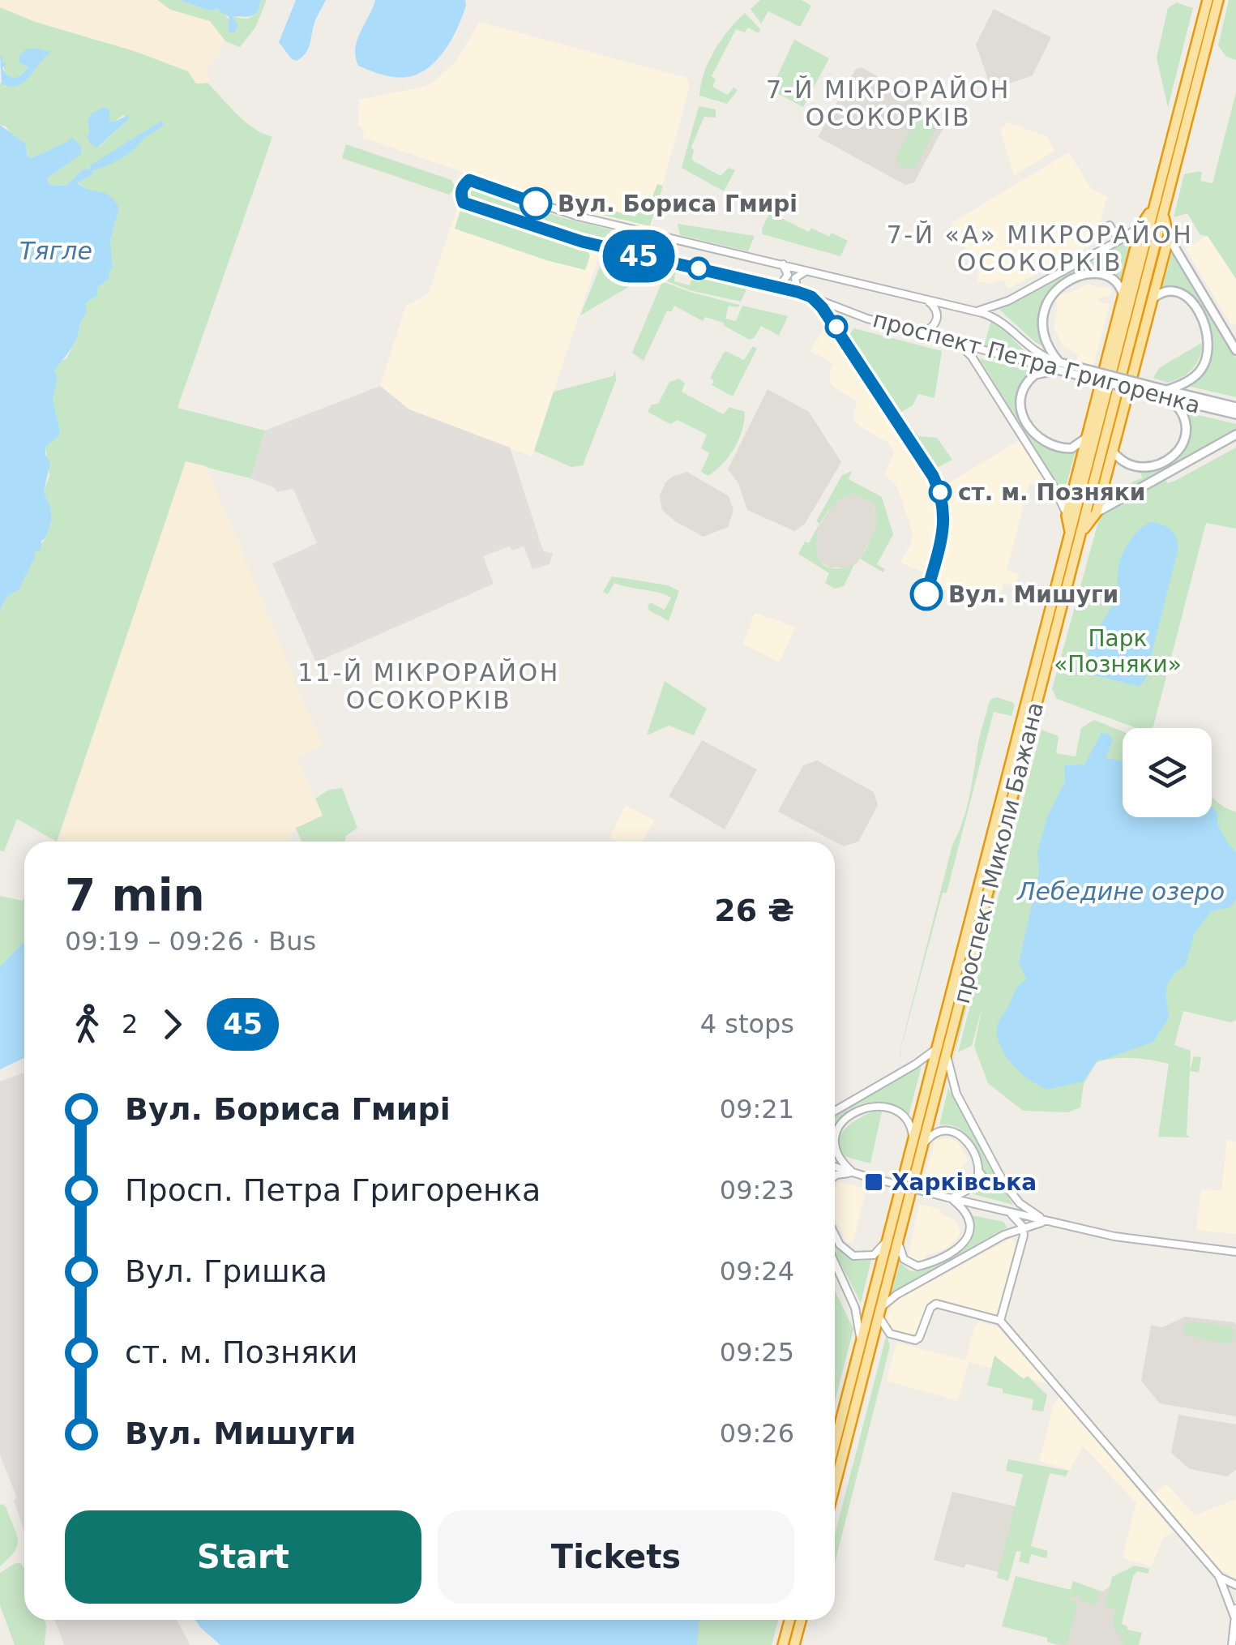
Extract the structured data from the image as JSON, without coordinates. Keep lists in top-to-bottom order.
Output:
{
  "streets": {
    "highway": ["проспект Миколи Бажана"],
    "main road": ["проспект Петра Григоренка"]
  },
  "districts": ["7-Й МІКРОРАЙОН ОСОКОРКІВ", "7-Й «А» МІКРОРАЙОН ОСОКОРКІВ", "11-Й МІКРОРАЙОН ОСОКОРКІВ"],
  "water": ["Тягле", "Лебедине озеро"],
  "parks": ["Парк «Позняки»"],
  "places": {
    "other": ["Вул. Бориса Гмирі", "ст. м. Позняки", "Вул. Мишуги"],
    "transit": ["Харківська"]
  },
  "lines": ["bus line 45"],
  "page": {
    "on_map": "45",
    "heading": ["7 min", "09:19 – 09:26 · Bus", "26 ₴"],
    "legs": ["2", "45", "4 stops"],
    "list": [
      {
        "name": "Вул. Бориса Гмирі",
        "value": "09:21"
      },
      {
        "name": "Просп. Петра Григоренка",
        "value": "09:23"
      },
      {
        "name": "Вул. Гришка",
        "value": "09:24"
      },
      {
        "name": "ст. м. Позняки",
        "value": "09:25"
      },
      {
        "name": "Вул. Мишуги",
        "value": "09:26"
      }
    ],
    "buttons": ["Start", "Tickets"]
  }
}
